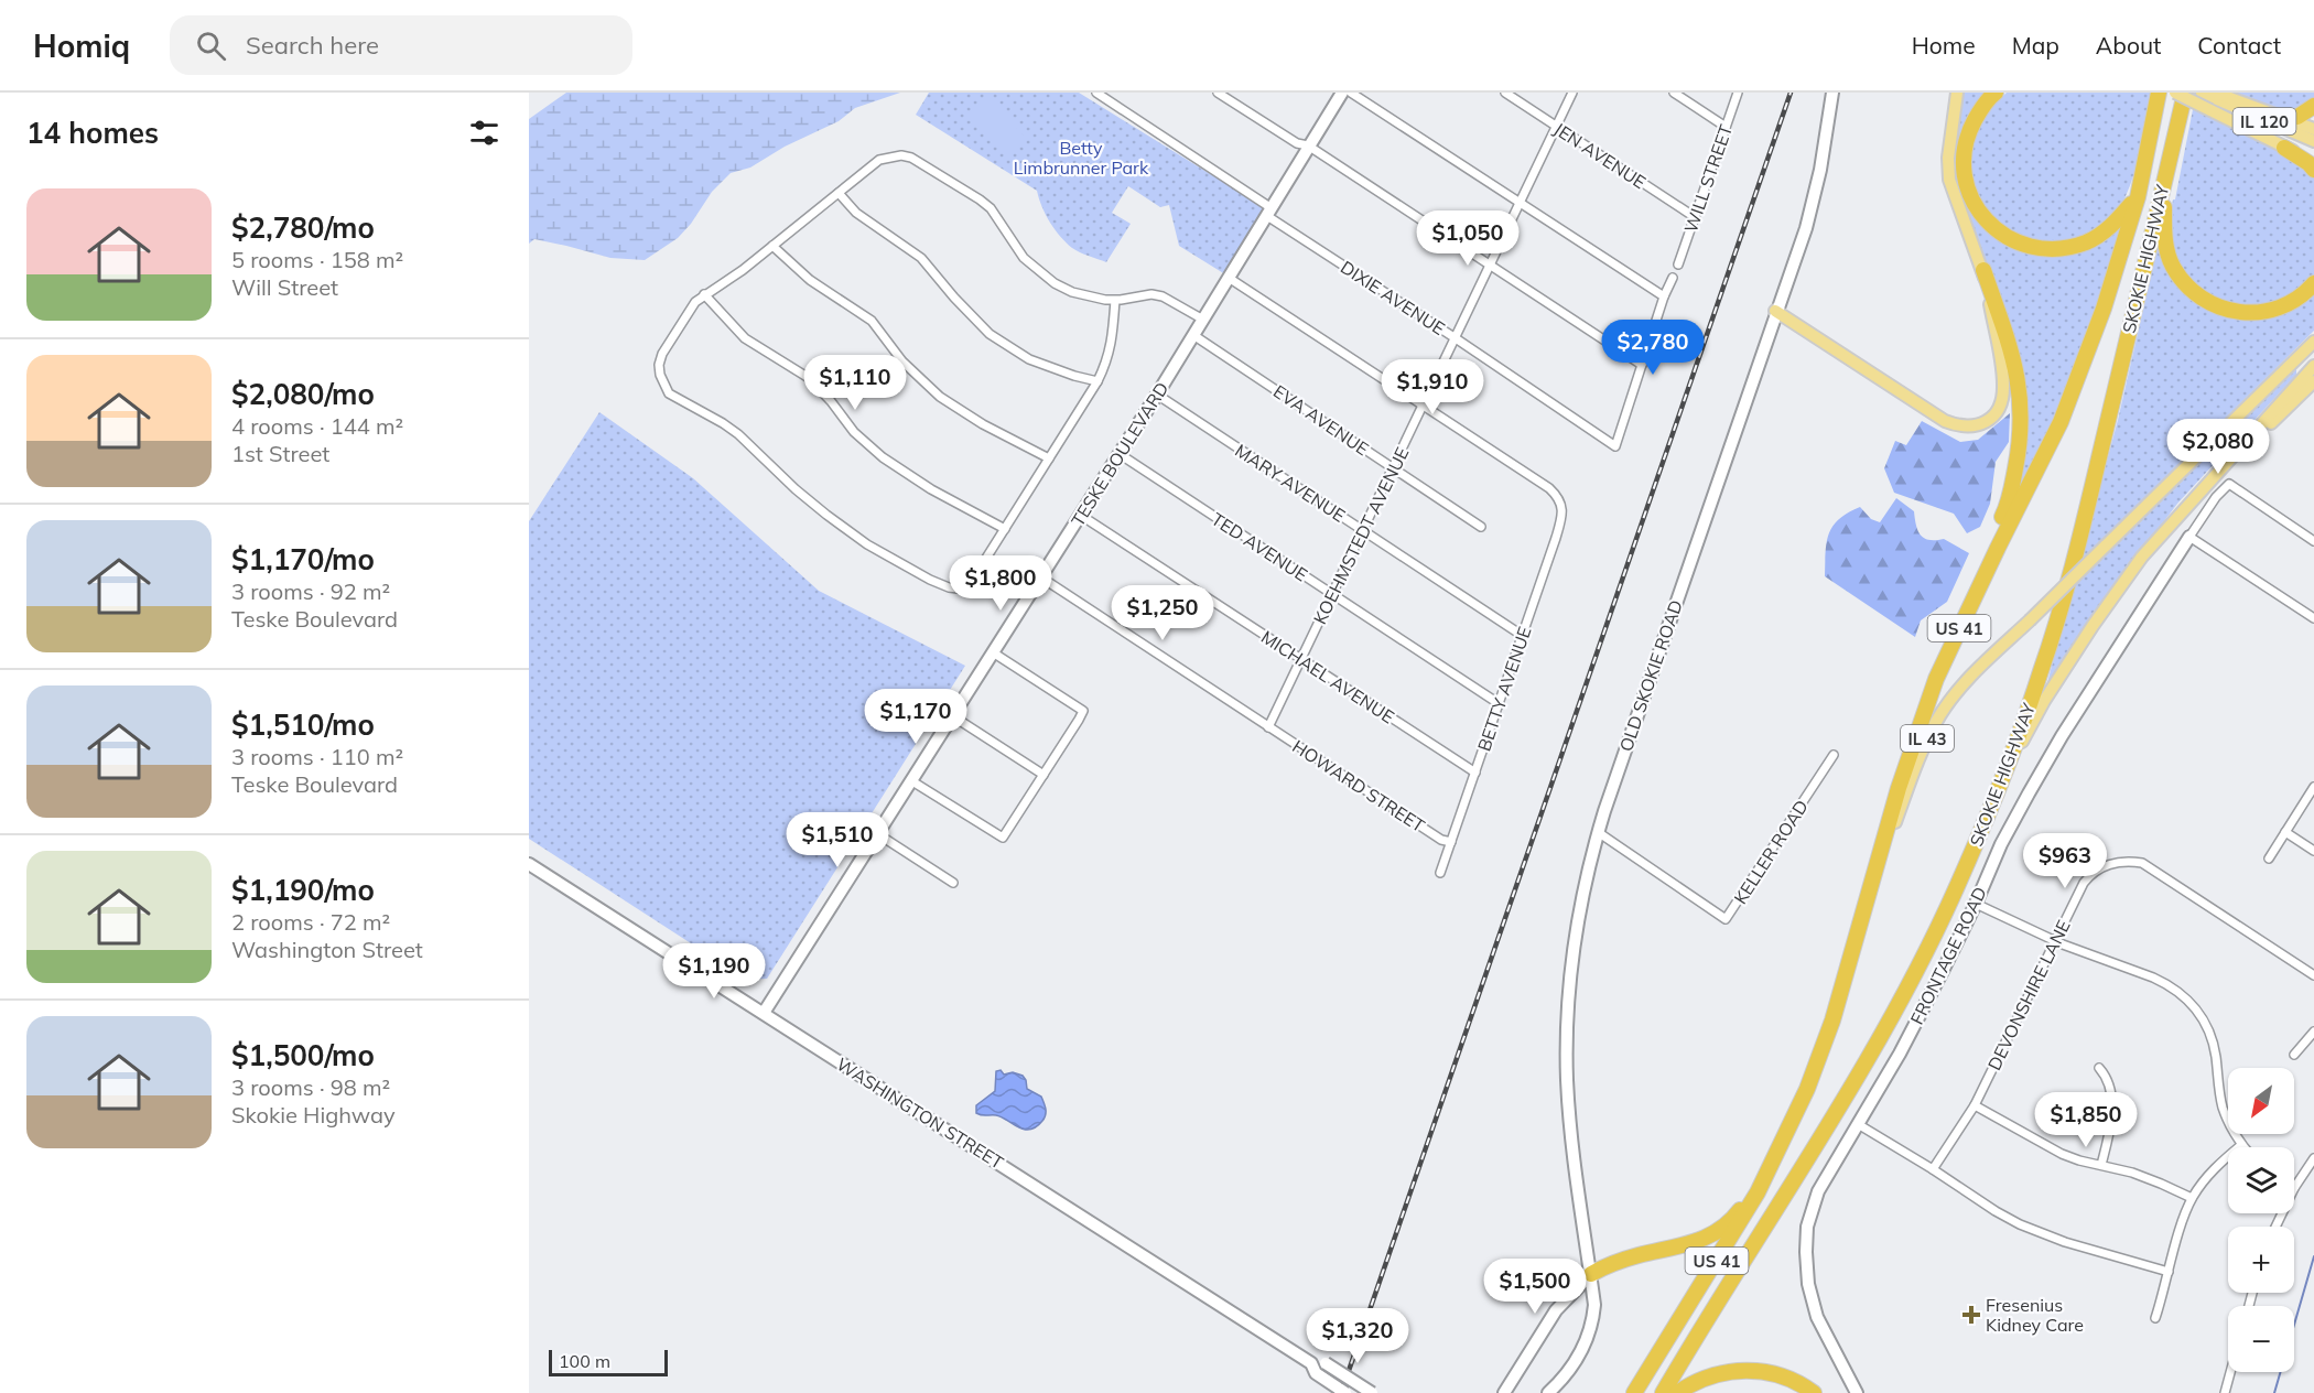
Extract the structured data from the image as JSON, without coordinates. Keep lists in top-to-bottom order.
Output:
{
  "streets": {
    "highway": ["SKOKIE HIGHWAY", "US 41"],
    "main road": ["IL 120", "IL 43"],
    "street": [
      "JEN AVENUE",
      "WILL STREET",
      "DIXIE AVENUE",
      "EVA AVENUE",
      "TESKE BOULEVARD",
      "MARY AVENUE",
      "KOEHMSTEDT AVENUE",
      "TED AVENUE",
      "OLD SKOKIE ROAD",
      "MICHAEL AVENUE",
      "BETTY AVENUE",
      "HOWARD STREET",
      "KELLER ROAD",
      "FRONTAGE ROAD",
      "DEVONSHIRE LANE",
      "WASHINGTON STREET"
    ]
  },
  "crossings": [
    ["JEN AVENUE", "WILL STREET"],
    ["JEN AVENUE", "KOEHMSTEDT AVENUE"],
    ["SKOKIE HIGHWAY", "IL 43"],
    ["DIXIE AVENUE", "TESKE BOULEVARD"],
    ["DIXIE AVENUE", "KOEHMSTEDT AVENUE"],
    ["EVA AVENUE", "TESKE BOULEVARD"],
    ["EVA AVENUE", "KOEHMSTEDT AVENUE"],
    ["TESKE BOULEVARD", "MARY AVENUE"],
    ["TESKE BOULEVARD", "TED AVENUE"],
    ["TESKE BOULEVARD", "MICHAEL AVENUE"],
    ["TESKE BOULEVARD", "HOWARD STREET"],
    ["TESKE BOULEVARD", "WASHINGTON STREET"],
    ["MARY AVENUE", "KOEHMSTEDT AVENUE"],
    ["MARY AVENUE", "BETTY AVENUE"],
    ["KOEHMSTEDT AVENUE", "TED AVENUE"],
    ["KOEHMSTEDT AVENUE", "MICHAEL AVENUE"],
    ["KOEHMSTEDT AVENUE", "BETTY AVENUE"],
    ["KOEHMSTEDT AVENUE", "HOWARD STREET"],
    ["TED AVENUE", "BETTY AVENUE"],
    ["OLD SKOKIE ROAD", "KELLER ROAD"],
    ["MICHAEL AVENUE", "BETTY AVENUE"],
    ["BETTY AVENUE", "HOWARD STREET"]
  ],
  "parks": ["Betty Limbrunner Park"],
  "places": {
    "health": ["Fresenius Kidney Care"]
  },
  "scale_bar": "100 m",
  "north": "bottom left",
  "page": {
    "header": "Homiq",
    "search": "Search here",
    "nav": [
      "Home",
      "Map",
      "About",
      "Contact"
    ],
    "heading": "14 homes",
    "list": [
      {
        "name": "$2,780/mo",
        "note": "5 rooms · 158 m² · Will Street"
      },
      {
        "name": "$2,080/mo",
        "note": "4 rooms · 144 m² · 1st Street"
      },
      {
        "name": "$1,170/mo",
        "note": "3 rooms · 92 m² · Teske Boulevard"
      },
      {
        "name": "$1,510/mo",
        "note": "3 rooms · 110 m² · Teske Boulevard"
      },
      {
        "name": "$1,190/mo",
        "note": "2 rooms · 72 m² · Washington Street"
      },
      {
        "name": "$1,500/mo",
        "note": "3 rooms · 98 m² · Skokie Highway"
      }
    ],
    "price": [
      "$1,050",
      "$2,780",
      "$1,110",
      "$1,910",
      "$2,080",
      "$1,800",
      "$1,250",
      "$1,170",
      "$1,510",
      "$963",
      "$1,190",
      "$1,850",
      "$1,500",
      "$1,320"
    ],
    "map_buttons": ["+", "−"],
    "scale": "100 m"
  }
}
